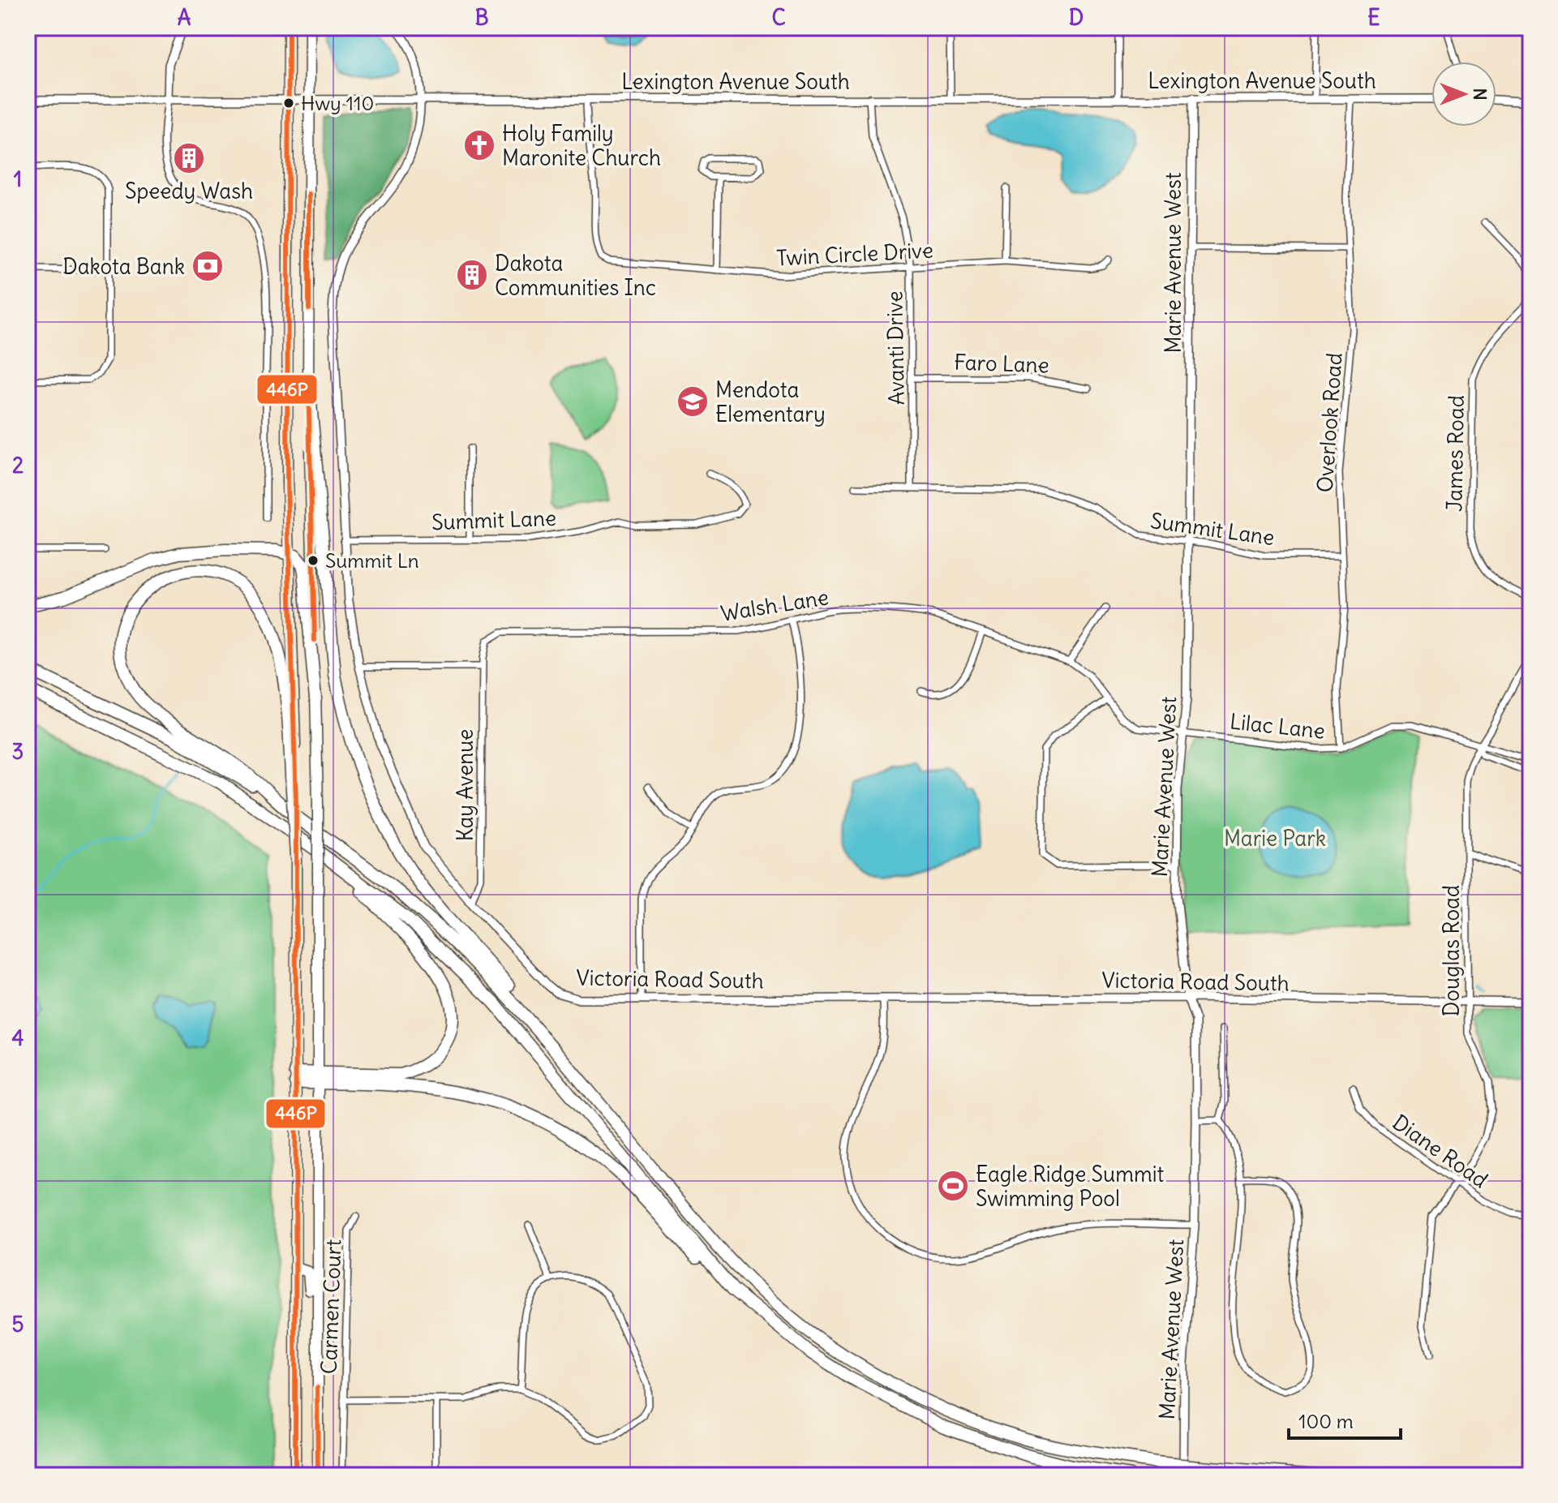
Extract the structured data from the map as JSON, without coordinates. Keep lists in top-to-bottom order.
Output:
{
  "streets": {
    "street": [
      "Lexington Avenue South",
      "Twin Circle Drive",
      "Marie Avenue West",
      "Avanti Drive",
      "Faro Lane",
      "Overlook Road",
      "James Road",
      "Summit Lane",
      "Walsh Lane",
      "Lilac Lane",
      "Kay Avenue",
      "Douglas Road",
      "Victoria Road South",
      "Diane Road",
      "Carmen Court"
    ]
  },
  "crossings": [
    ["Lexington Avenue South", "Twin Circle Drive"],
    ["Lexington Avenue South", "Marie Avenue West"],
    ["Lexington Avenue South", "Avanti Drive"],
    ["Lexington Avenue South", "Overlook Road"],
    ["Lexington Avenue South", "Victoria Road South"],
    ["Twin Circle Drive", "Avanti Drive"],
    ["Marie Avenue West", "Summit Lane"],
    ["Marie Avenue West", "Walsh Lane"],
    ["Marie Avenue West", "Lilac Lane"],
    ["Marie Avenue West", "Victoria Road South"],
    ["Avanti Drive", "Faro Lane"],
    ["Avanti Drive", "Summit Lane"],
    ["Overlook Road", "Summit Lane"],
    ["Overlook Road", "Lilac Lane"],
    ["Summit Lane", "Victoria Road South"],
    ["Walsh Lane", "Lilac Lane"],
    ["Walsh Lane", "Kay Avenue"],
    ["Lilac Lane", "Douglas Road"],
    ["Kay Avenue", "Victoria Road South"],
    ["Douglas Road", "Victoria Road South"],
    ["Douglas Road", "Diane Road"]
  ],
  "parks": ["Marie Park"],
  "places": {
    "other": ["Hwy 110", "Summit Ln"],
    "church": ["Holy Family Maronite Church"],
    "building": ["Speedy Wash", "Dakota Communities Inc"],
    "bank": ["Dakota Bank"],
    "school or university": ["Mendota Elementary"],
    "sports": ["Eagle Ridge Summit Swimming Pool"]
  },
  "lines": ["transit line 446P"],
  "scale_bar": "100 m",
  "north": "right",
  "grid": {
    "columns": [
      "A",
      "B",
      "C",
      "D",
      "E"
    ],
    "rows": [
      "1",
      "2",
      "3",
      "4",
      "5"
    ]
  }
}
